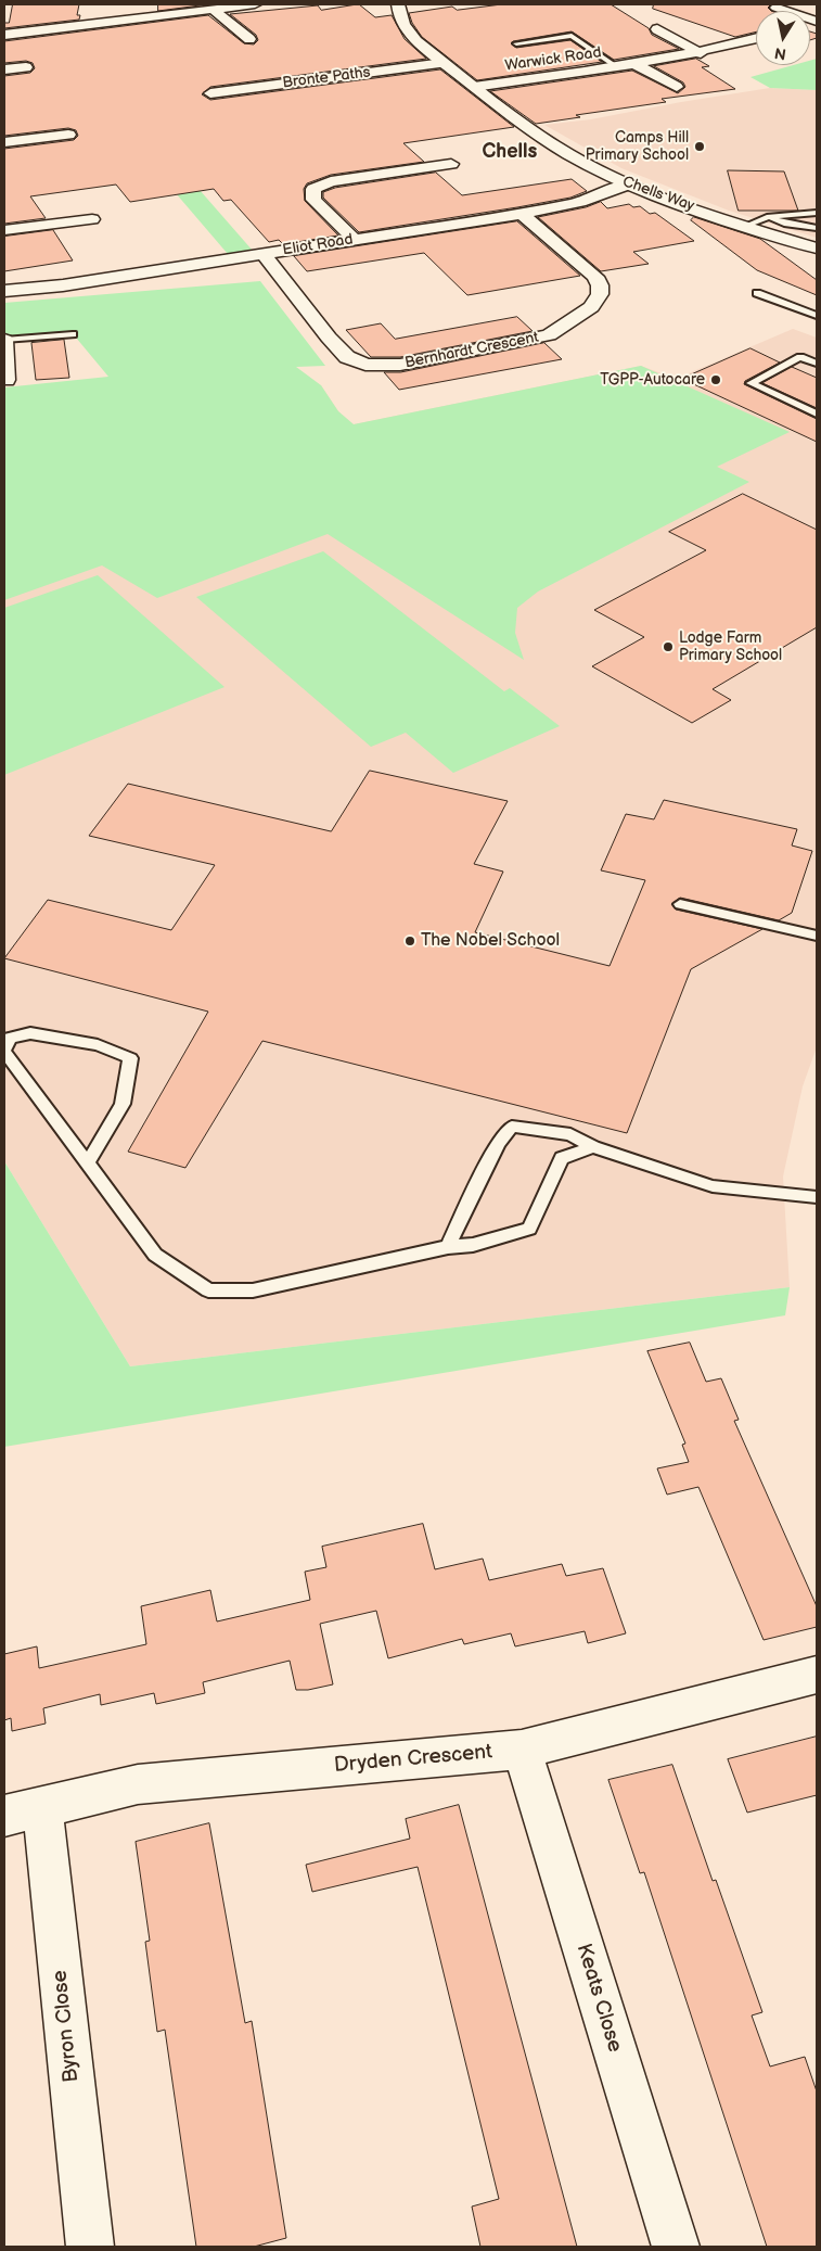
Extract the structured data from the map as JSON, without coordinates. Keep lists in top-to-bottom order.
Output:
{
  "streets": {
    "street": [
      "Warwick Road",
      "Bronte Paths",
      "Chells Way",
      "Eliot Road",
      "Bernhardt Crescent",
      "Dryden Crescent",
      "Keats Close",
      "Byron Close"
    ]
  },
  "crossings": [
    ["Warwick Road", "Chells Way"],
    ["Bronte Paths", "Chells Way"],
    ["Chells Way", "Eliot Road"],
    ["Eliot Road", "Bernhardt Crescent"],
    ["Dryden Crescent", "Keats Close"],
    ["Dryden Crescent", "Byron Close"]
  ],
  "districts": ["Chells"],
  "places": [
    "Camps Hill Primary School",
    "TGPP-Autocare",
    "Lodge Farm Primary School",
    "The Nobel School"
  ],
  "north": "bottom"
}
